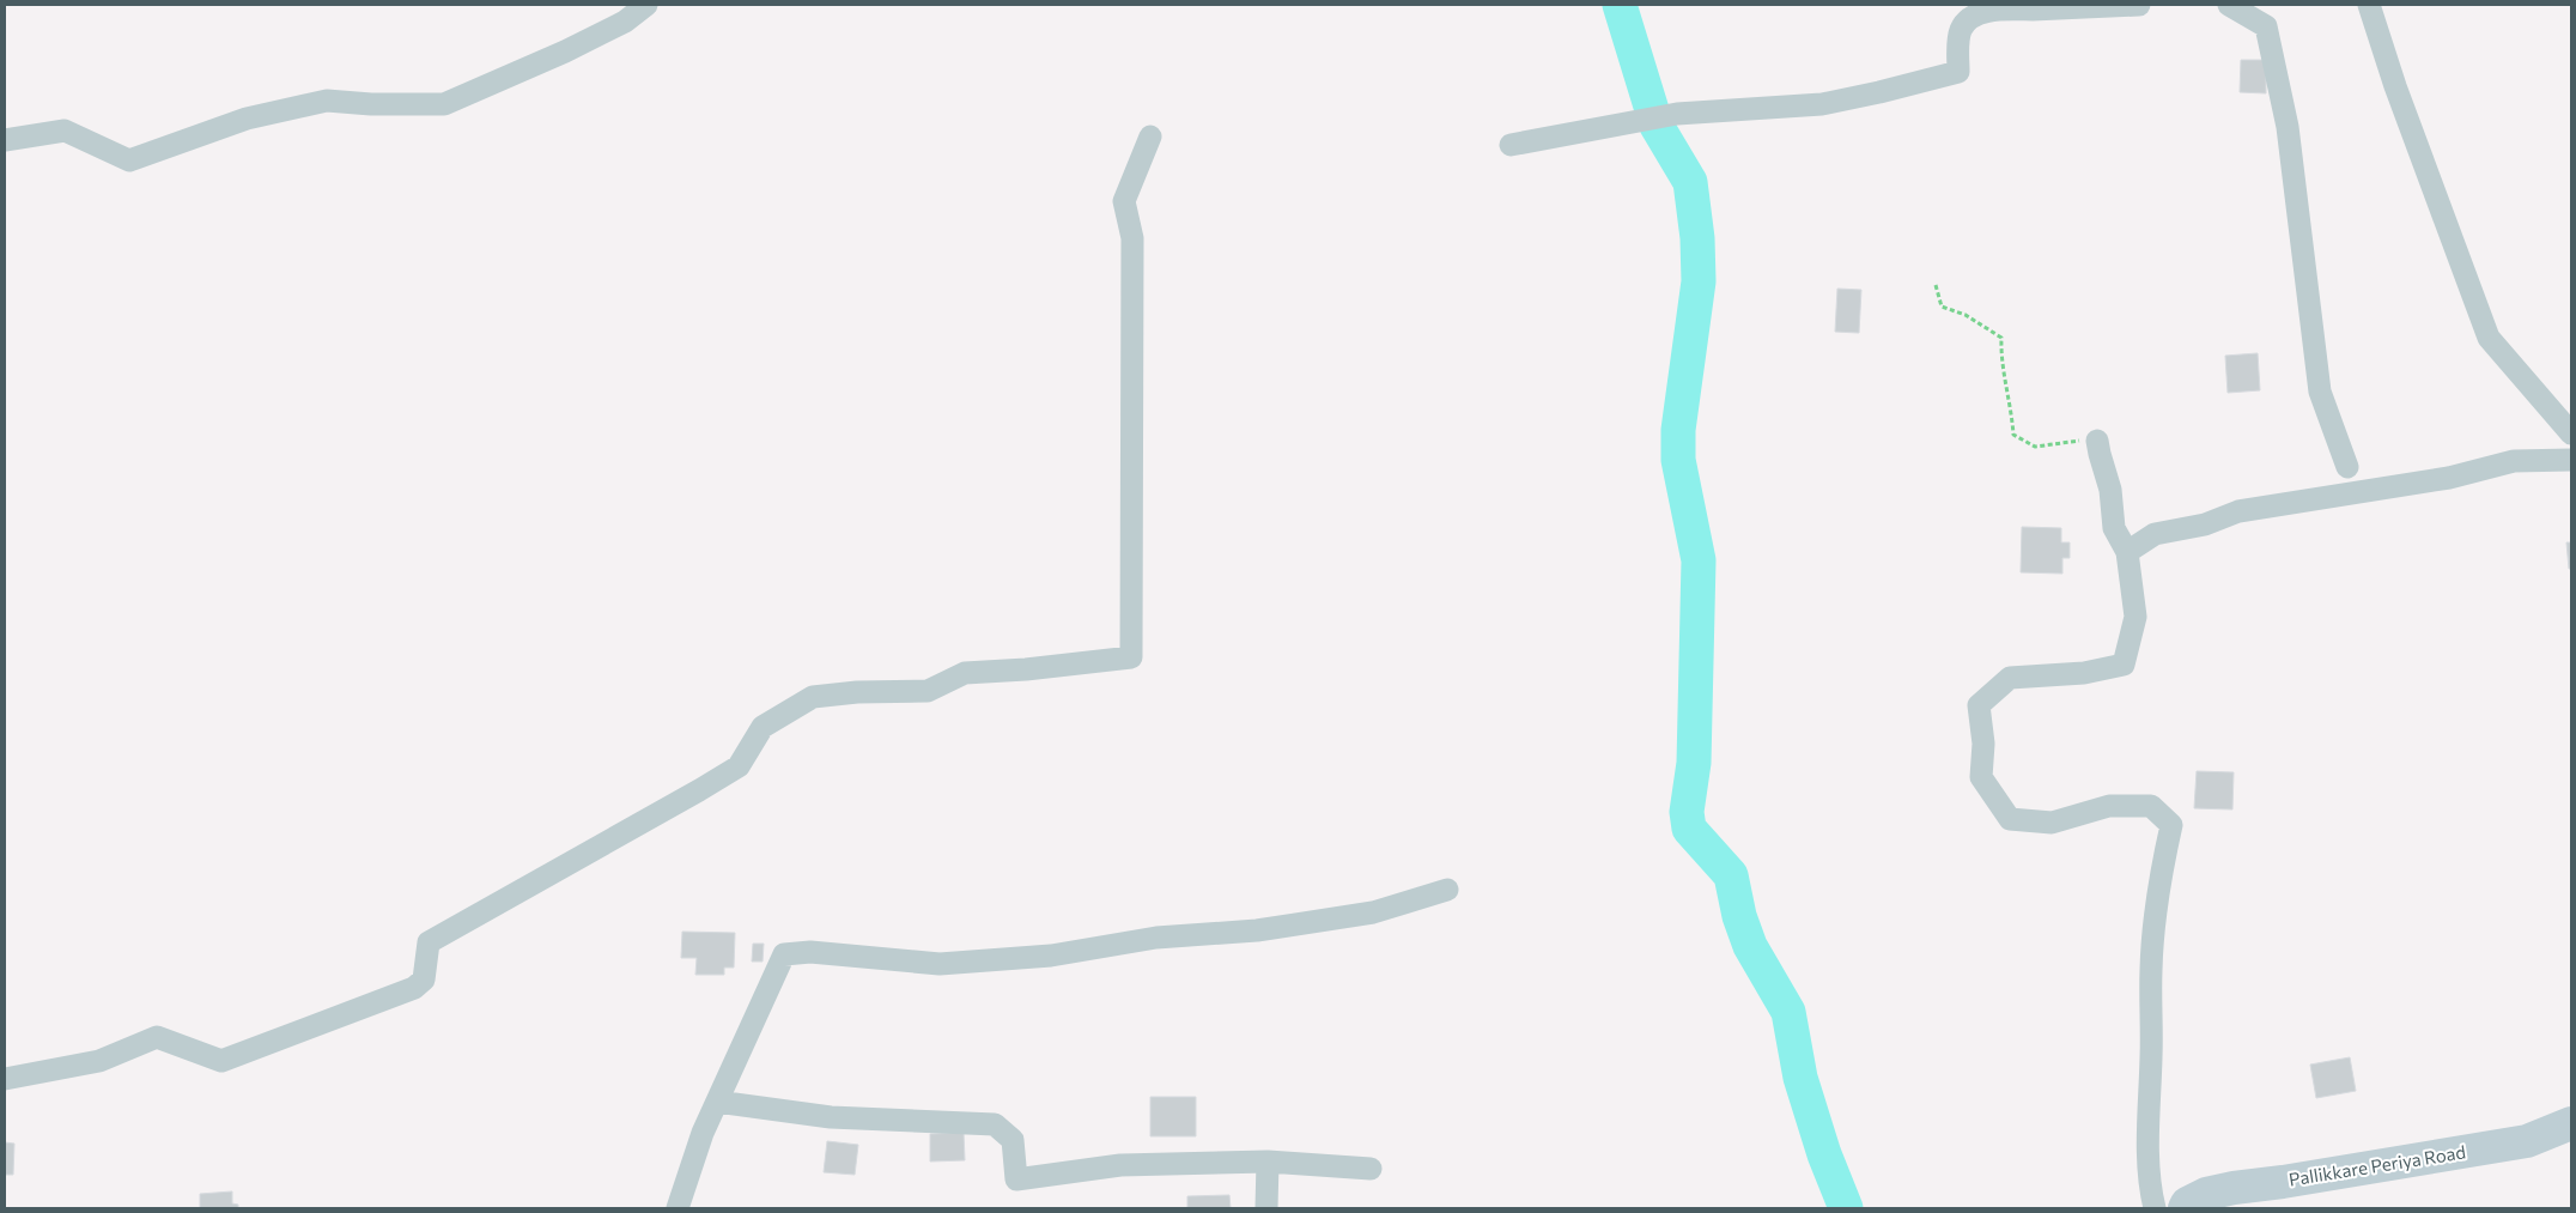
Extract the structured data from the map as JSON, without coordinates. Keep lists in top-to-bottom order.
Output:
{
  "streets": {
    "main road": ["Pallikkare Periya Road"]
  }
}
